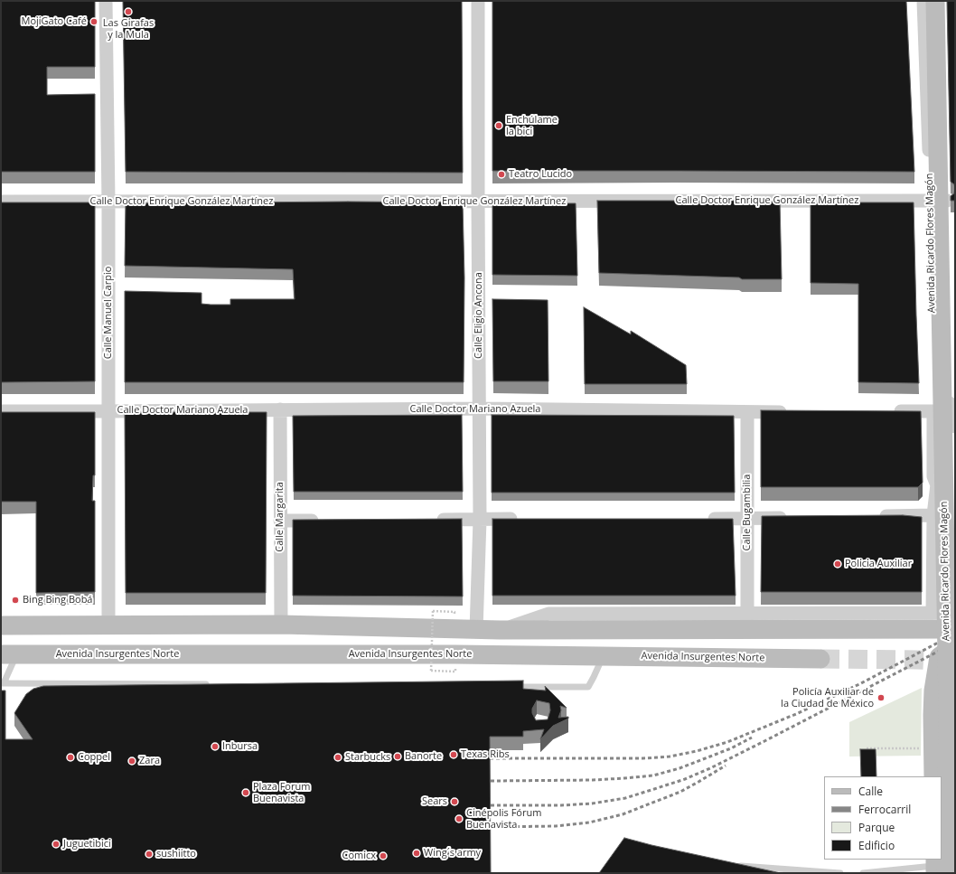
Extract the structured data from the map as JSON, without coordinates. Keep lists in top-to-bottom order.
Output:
{
  "streets": {
    "main road": ["Avenida Ricardo Flores Magón", "Avenida Insurgentes Norte"],
    "street": [
      "Calle Doctor Enrique González Martínez",
      "Calle Manuel Carpio",
      "Calle Eligio Ancona",
      "Calle Doctor Mariano Azuela",
      "Calle Bugambilia",
      "Calle Margarita"
    ]
  },
  "crossings": [
    ["Calle Doctor Enrique González Martínez", "Avenida Ricardo Flores Magón"],
    ["Calle Doctor Enrique González Martínez", "Calle Manuel Carpio"],
    ["Calle Doctor Enrique González Martínez", "Calle Eligio Ancona"],
    ["Calle Manuel Carpio", "Calle Doctor Mariano Azuela"],
    ["Calle Eligio Ancona", "Calle Doctor Mariano Azuela"],
    ["Calle Doctor Mariano Azuela", "Calle Bugambilia"],
    ["Calle Doctor Mariano Azuela", "Calle Margarita"]
  ],
  "places": [
    "Las Girafas y la Mula",
    "MojiGato Café",
    "Enchúlame la bici",
    "Teatro Lucido",
    "Policia Auxiliar",
    "Bing Bing Bobá",
    "Policía Auxiliar de la Ciudad de México",
    "Inbursa",
    "Texas Ribs",
    "Banorte",
    "Coppel",
    "Starbucks",
    "Zara",
    "Plaza Forum Buenavista",
    "Sears",
    "Cinépolis Fórum Buenavista",
    "Juguetibici",
    "Wing´s army",
    "sushiitto",
    "Comicx"
  ],
  "legend": [
    "Calle",
    "Ferrocarril",
    "Parque",
    "Edificio"
  ]
}
